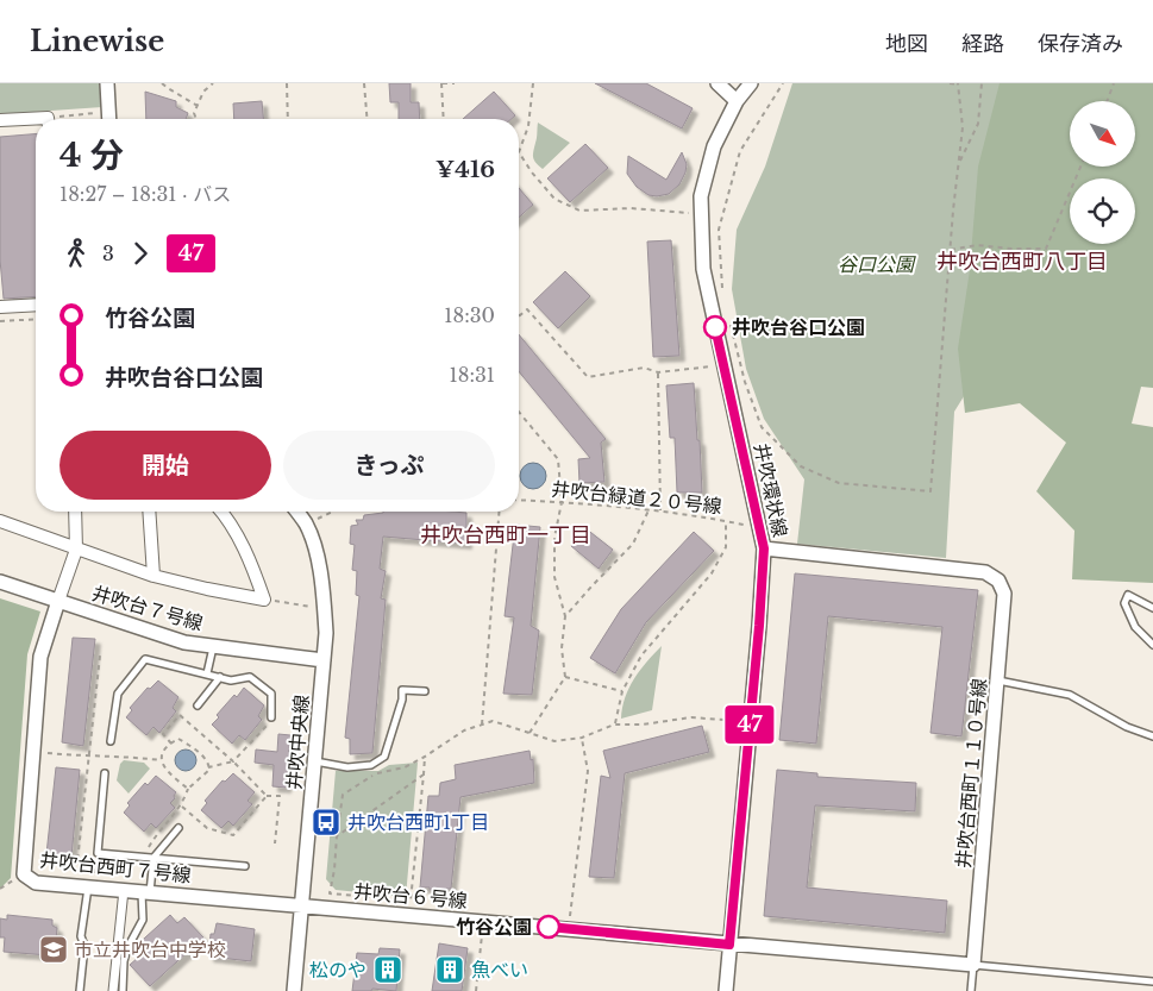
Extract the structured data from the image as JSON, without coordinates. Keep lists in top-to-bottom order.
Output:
{
  "streets": {
    "street": [
      "井吹環状線",
      "井吹台７号線",
      "井吹中央線",
      "井吹台西町１１０号線",
      "井吹台西町７号線",
      "井吹台６号線"
    ],
    "path": ["井吹台緑道２０号線"]
  },
  "crossings": [
    ["井吹環状線", "井吹台緑道２０号線"],
    ["井吹環状線", "井吹台西町１１０号線"],
    ["井吹環状線", "井吹台６号線"],
    ["井吹台７号線", "井吹中央線"],
    ["井吹台７号線", "井吹台西町７号線"],
    ["井吹中央線", "井吹台西町７号線"],
    ["井吹中央線", "井吹台６号線"],
    ["井吹台西町７号線", "井吹台６号線"]
  ],
  "districts": ["井吹台西町八丁目", "井吹台西町一丁目"],
  "parks": ["谷口公園"],
  "places": {
    "other": ["井吹台谷口公園", "竹谷公園"],
    "bus stop": ["井吹台西町1丁目"],
    "school or university": ["市立井吹台中学校"],
    "building": ["松のや", "魚べい"]
  },
  "lines": ["bus line 47"],
  "north": "bottom right",
  "page": {
    "header": "Linewise",
    "nav": ["地図", "経路", "保存済み"],
    "on_map": "47",
    "heading": ["4 分", "18:27 – 18:31 · バス", "¥416"],
    "legs": ["3", "47"],
    "list": [
      {
        "name": "竹谷公園",
        "value": "18:30"
      },
      {
        "name": "井吹台谷口公園",
        "value": "18:31"
      }
    ],
    "buttons": ["開始", "きっぷ"]
  }
}
